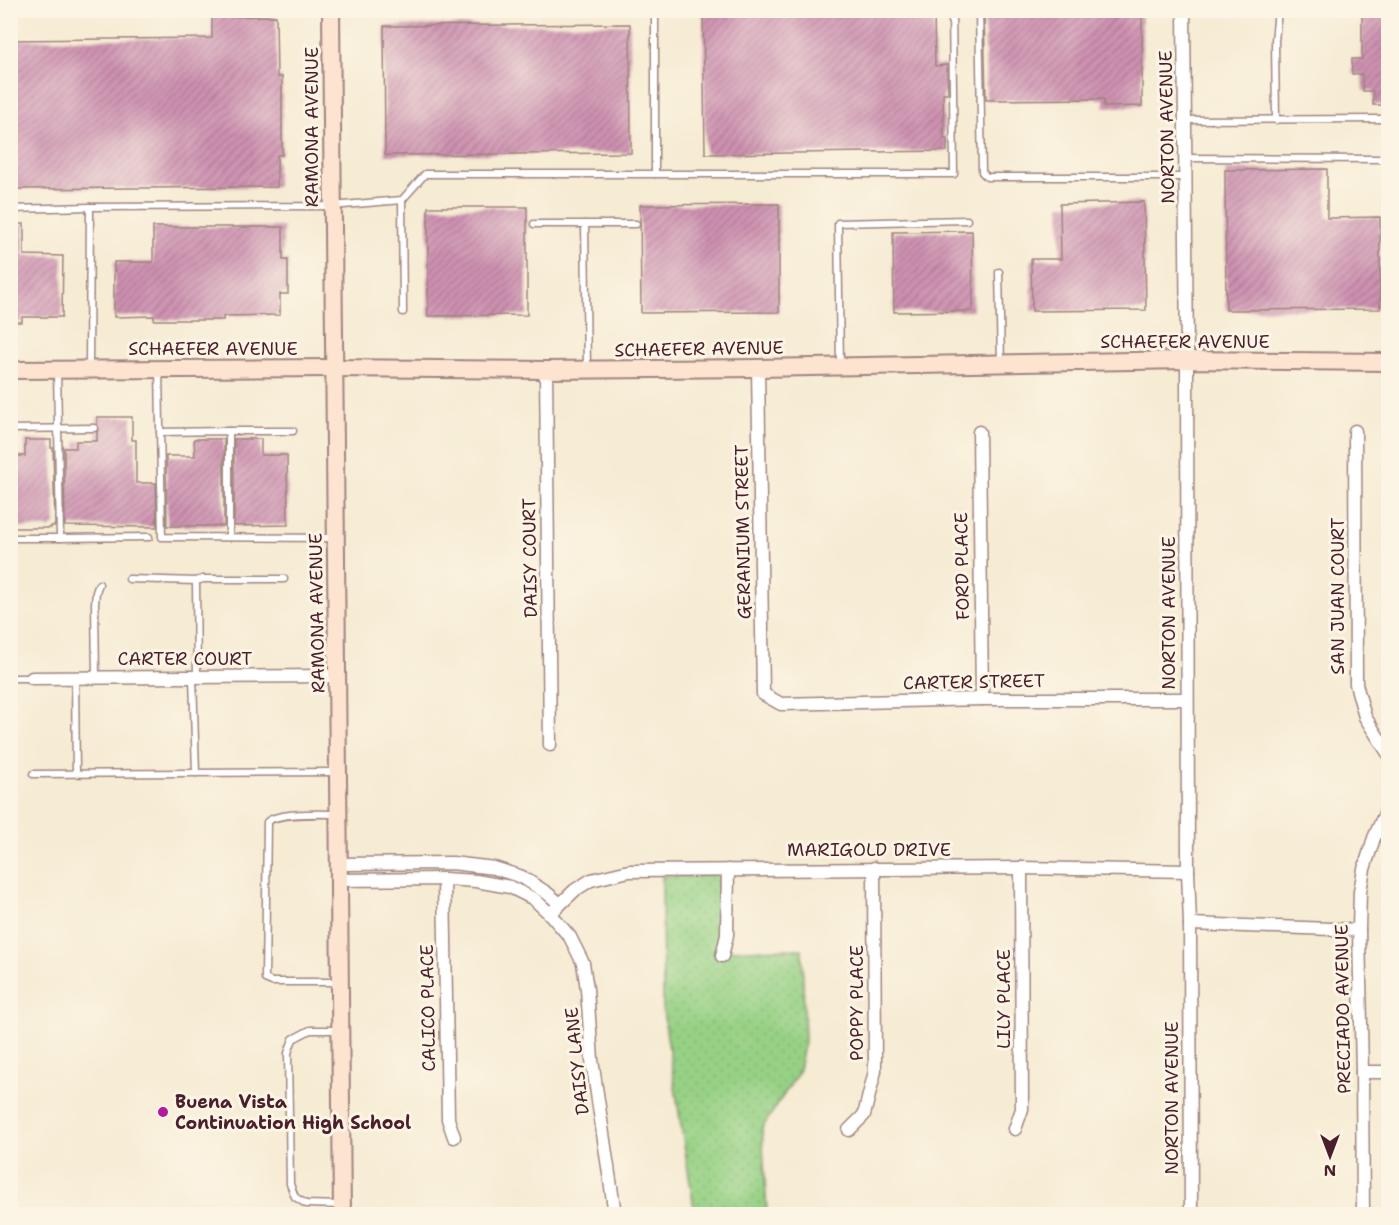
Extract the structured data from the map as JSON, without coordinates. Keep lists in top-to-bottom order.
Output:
{
  "streets": {
    "street": [
      "RAMONA AVENUE",
      "NORTON AVENUE",
      "SCHAEFER AVENUE",
      "GERANIUM STREET",
      "DAISY COURT",
      "FORD PLACE",
      "SAN JUAN COURT",
      "CARTER COURT",
      "CARTER STREET",
      "MARIGOLD DRIVE",
      "LILY PLACE",
      "POPPY PLACE",
      "CALICO PLACE",
      "PRECIADO AVENUE",
      "DAISY LANE"
    ]
  },
  "crossings": [
    ["RAMONA AVENUE", "SCHAEFER AVENUE"],
    ["RAMONA AVENUE", "CARTER COURT"],
    ["NORTON AVENUE", "SCHAEFER AVENUE"],
    ["NORTON AVENUE", "CARTER STREET"],
    ["NORTON AVENUE", "MARIGOLD DRIVE"],
    ["SCHAEFER AVENUE", "GERANIUM STREET"],
    ["SCHAEFER AVENUE", "DAISY COURT"],
    ["GERANIUM STREET", "CARTER STREET"],
    ["FORD PLACE", "CARTER STREET"],
    ["MARIGOLD DRIVE", "LILY PLACE"],
    ["MARIGOLD DRIVE", "POPPY PLACE"],
    ["MARIGOLD DRIVE", "DAISY LANE"]
  ],
  "places": ["Buena Vista Continuation High School"],
  "north": "bottom"
}
